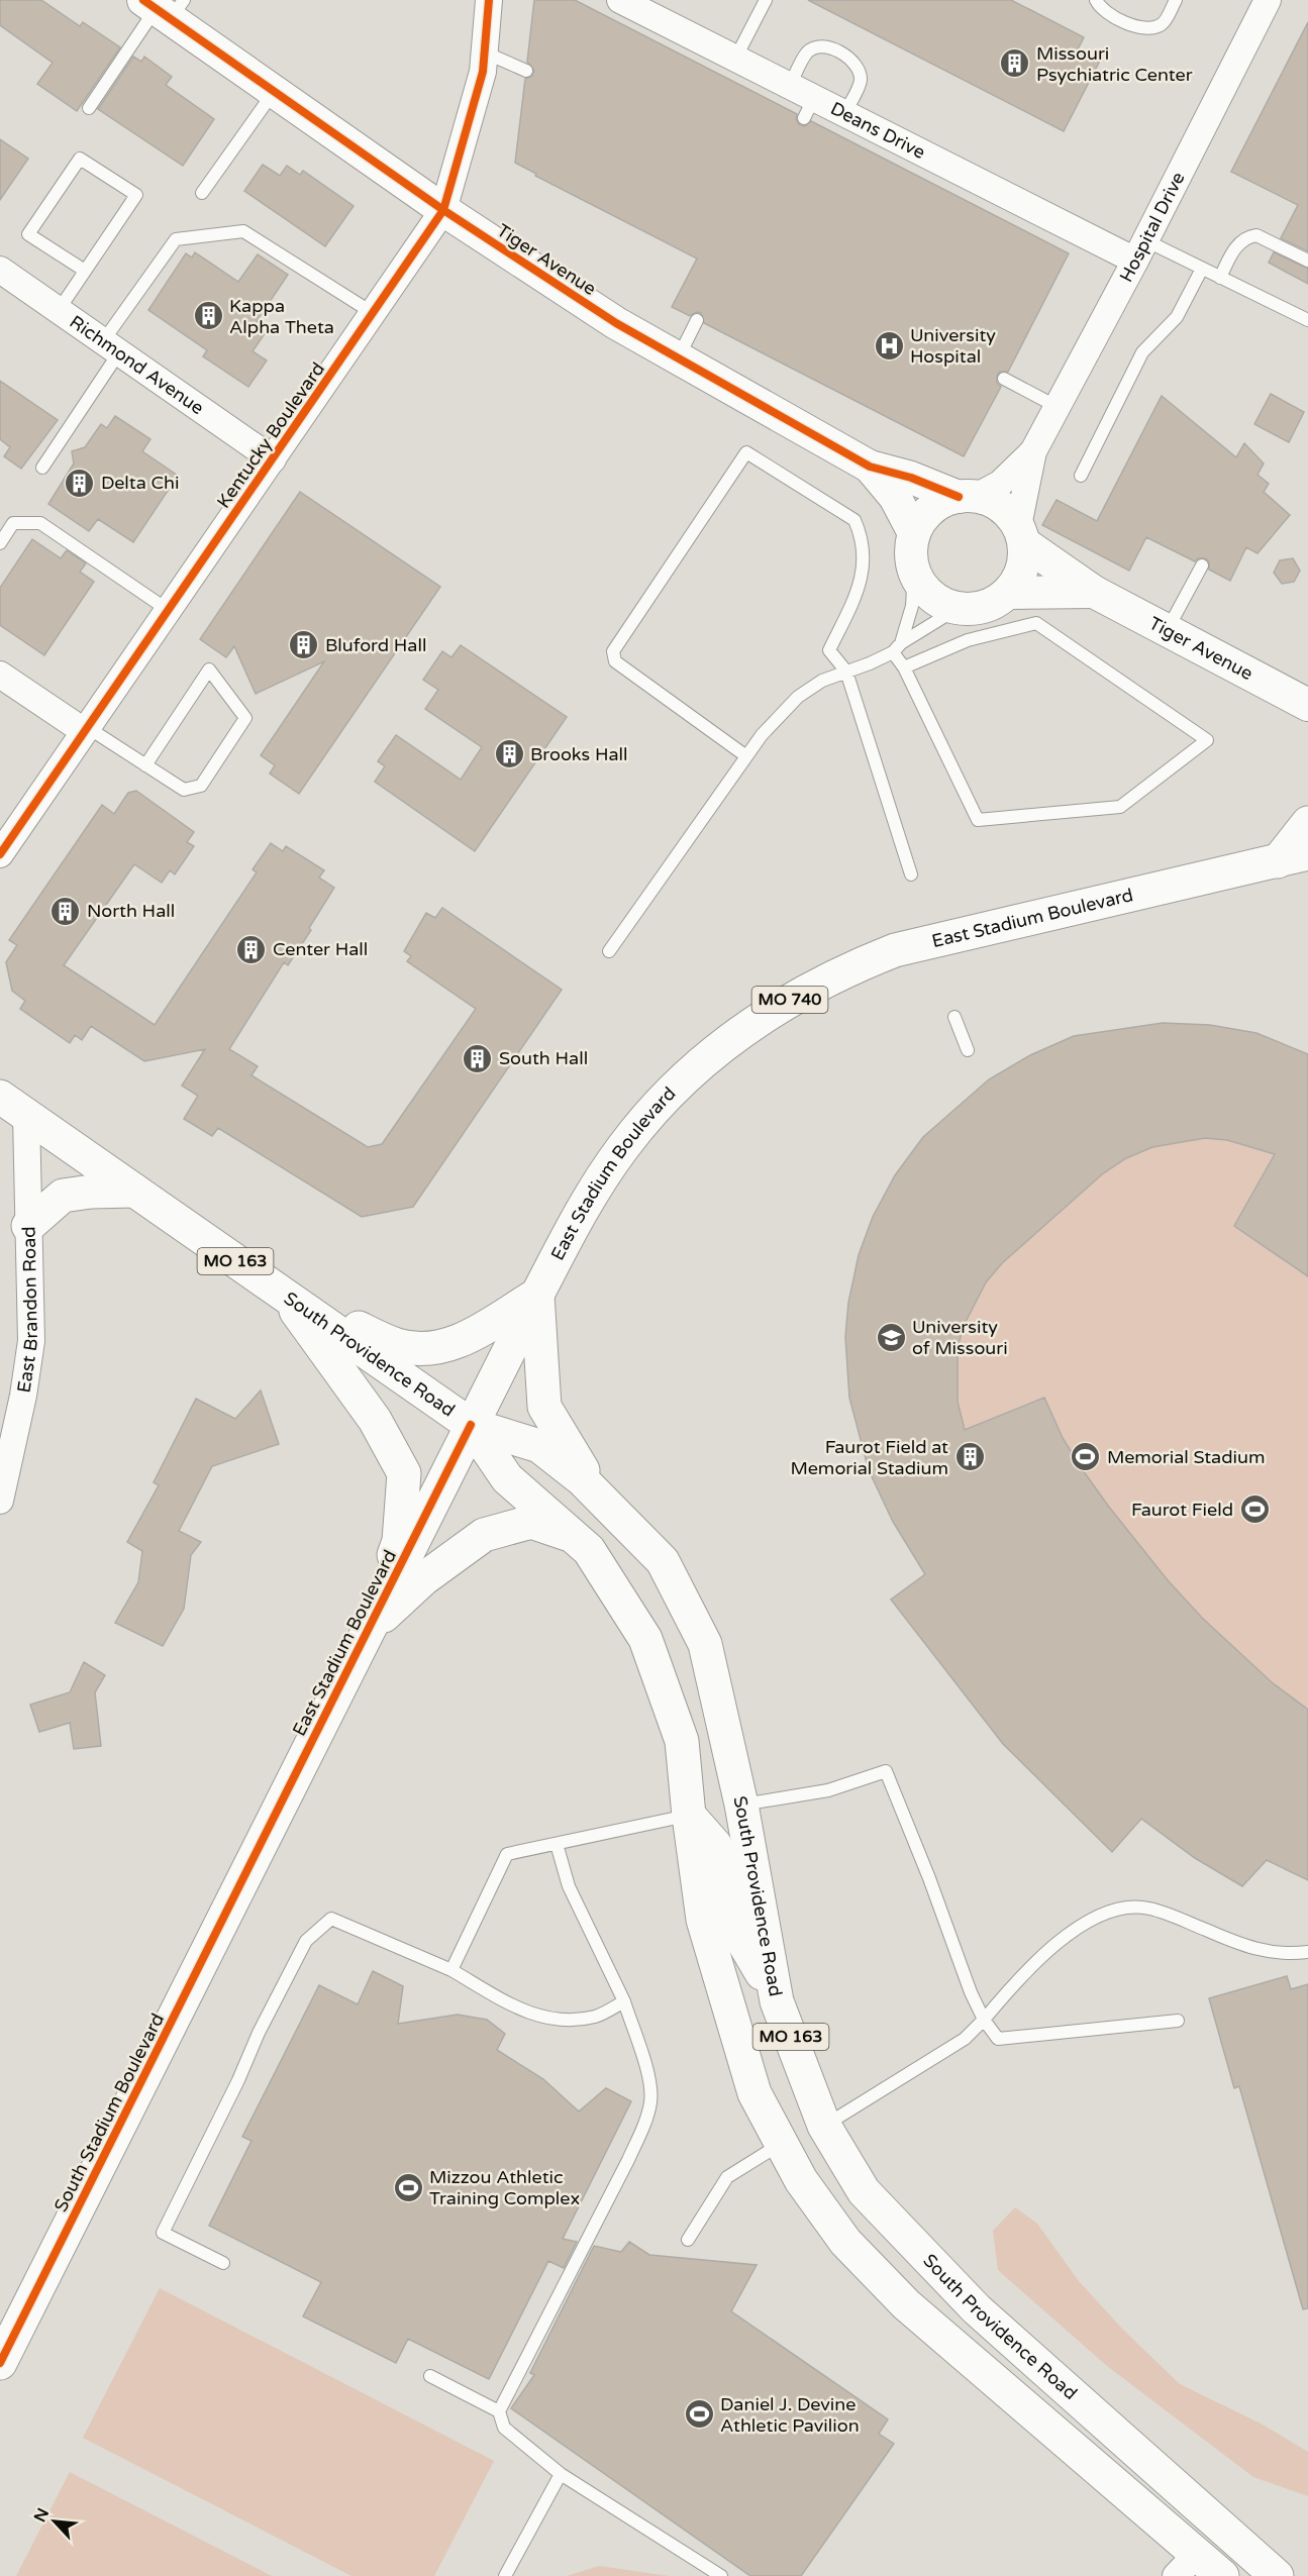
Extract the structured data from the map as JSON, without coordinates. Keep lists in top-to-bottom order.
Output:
{
  "streets": {
    "main road": [
      "East Stadium Boulevard",
      "MO 740",
      "MO 163",
      "South Providence Road",
      "South Stadium Boulevard"
    ],
    "street": [
      "Deans Drive",
      "Hospital Drive",
      "Tiger Avenue",
      "Richmond Avenue",
      "Kentucky Boulevard",
      "East Brandon Road"
    ]
  },
  "crossings": [
    ["Deans Drive", "Hospital Drive"],
    ["Hospital Drive", "Tiger Avenue"],
    ["Tiger Avenue", "Kentucky Boulevard"],
    ["Richmond Avenue", "Kentucky Boulevard"],
    ["East Stadium Boulevard", "South Providence Road"],
    ["East Stadium Boulevard", "South Stadium Boulevard"],
    ["East Brandon Road", "South Providence Road"]
  ],
  "places": {
    "building": [
      "Missouri Psychiatric Center",
      "Kappa Alpha Theta",
      "Delta Chi",
      "Bluford Hall",
      "Brooks Hall",
      "North Hall",
      "Center Hall",
      "South Hall",
      "Faurot Field at Memorial Stadium"
    ],
    "hospital": ["University Hospital"],
    "school or university": ["University of Missouri"],
    "sports": [
      "Memorial Stadium",
      "Faurot Field",
      "Mizzou Athletic Training Complex",
      "Daniel J. Devine Athletic Pavilion"
    ]
  },
  "north": "top left"
}
